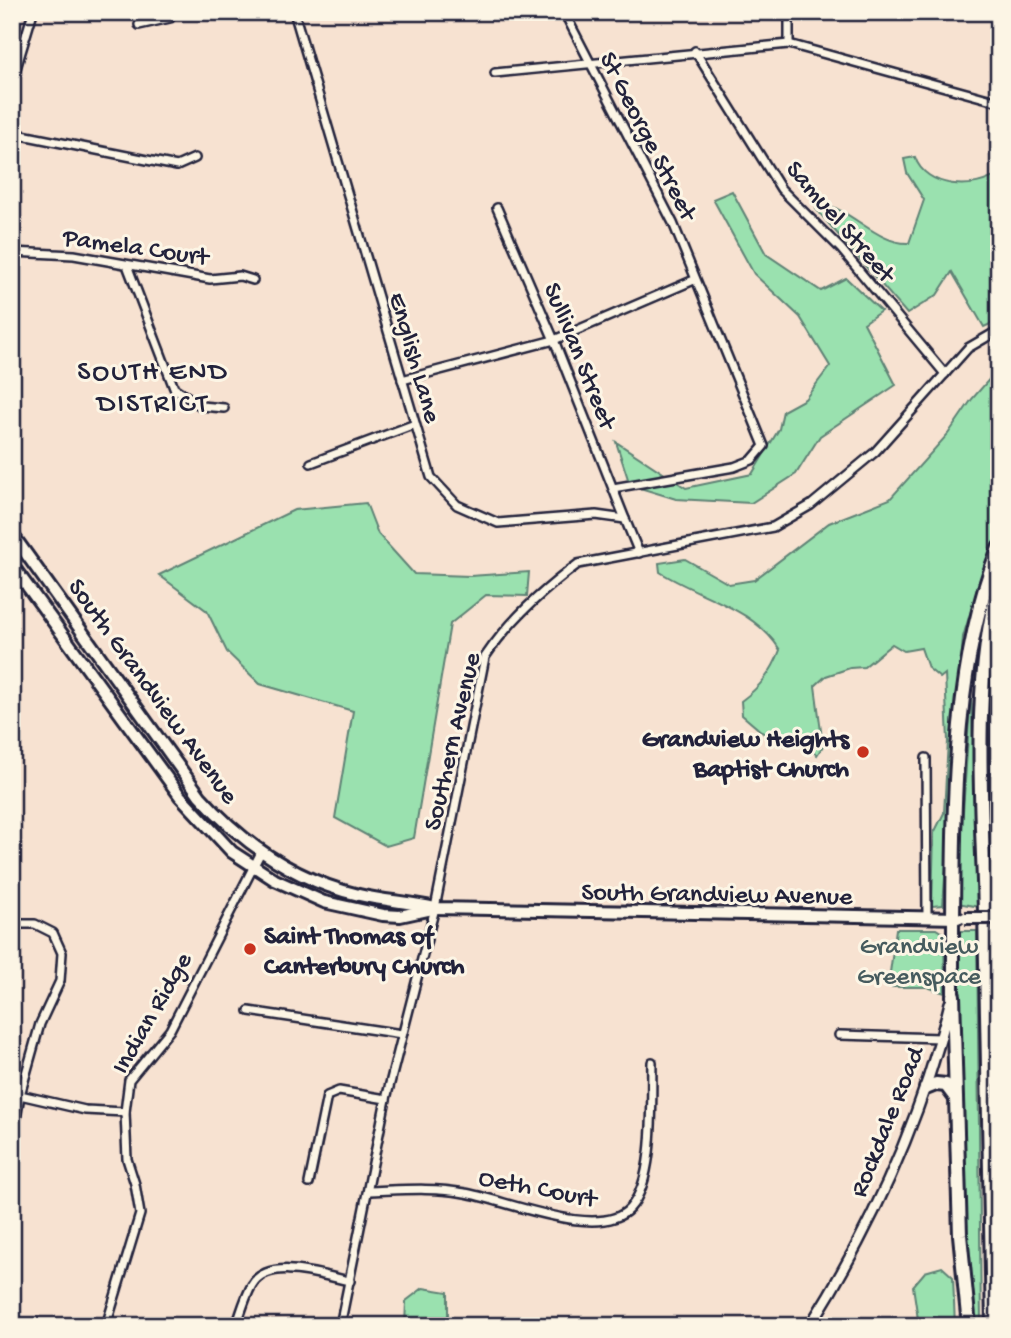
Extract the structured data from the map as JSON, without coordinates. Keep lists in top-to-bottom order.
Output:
{
  "streets": {
    "main road": ["South Grandview Avenue", "Rockdale Road"],
    "street": [
      "St George Street",
      "Samuel Street",
      "Pamela Court",
      "Sullivan Street",
      "English Lane",
      "Southern Avenue",
      "Indian Ridge",
      "Oeth Court"
    ]
  },
  "crossings": [
    ["St George Street", "Sullivan Street"],
    ["Samuel Street", "Southern Avenue"],
    ["Sullivan Street", "English Lane"],
    ["South Grandview Avenue", "Southern Avenue"],
    ["South Grandview Avenue", "Indian Ridge"],
    ["South Grandview Avenue", "Rockdale Road"],
    ["Southern Avenue", "Oeth Court"]
  ],
  "districts": ["SOUTH END DISTRICT"],
  "parks": ["Grandview Greenspace"],
  "places": ["Grandview Heights Baptist Church", "Saint Thomas of Canterbury Church"]
}
